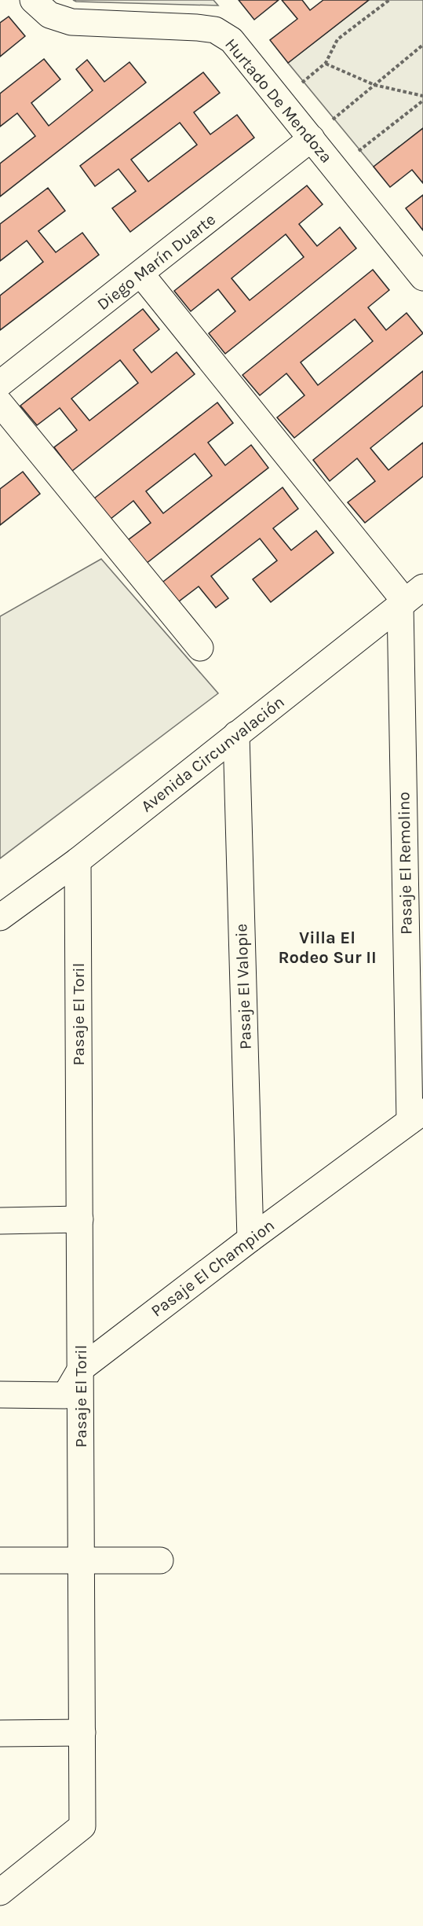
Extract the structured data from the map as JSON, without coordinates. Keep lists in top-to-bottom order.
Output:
{
  "streets": {
    "street": [
      "Hurtado De Mendoza",
      "Diego Marín Duarte",
      "Avenida Circunvalación",
      "Pasaje El Remolino",
      "Pasaje El Valopie",
      "Pasaje El Toril",
      "Pasaje El Champion"
    ]
  },
  "crossings": [
    ["Hurtado De Mendoza", "Diego Marín Duarte"],
    ["Avenida Circunvalación", "Pasaje El Remolino"],
    ["Avenida Circunvalación", "Pasaje El Valopie"],
    ["Avenida Circunvalación", "Pasaje El Toril"],
    ["Pasaje El Remolino", "Pasaje El Champion"],
    ["Pasaje El Valopie", "Pasaje El Champion"],
    ["Pasaje El Toril", "Pasaje El Champion"]
  ],
  "districts": ["Villa El Rodeo Sur II"]
}
